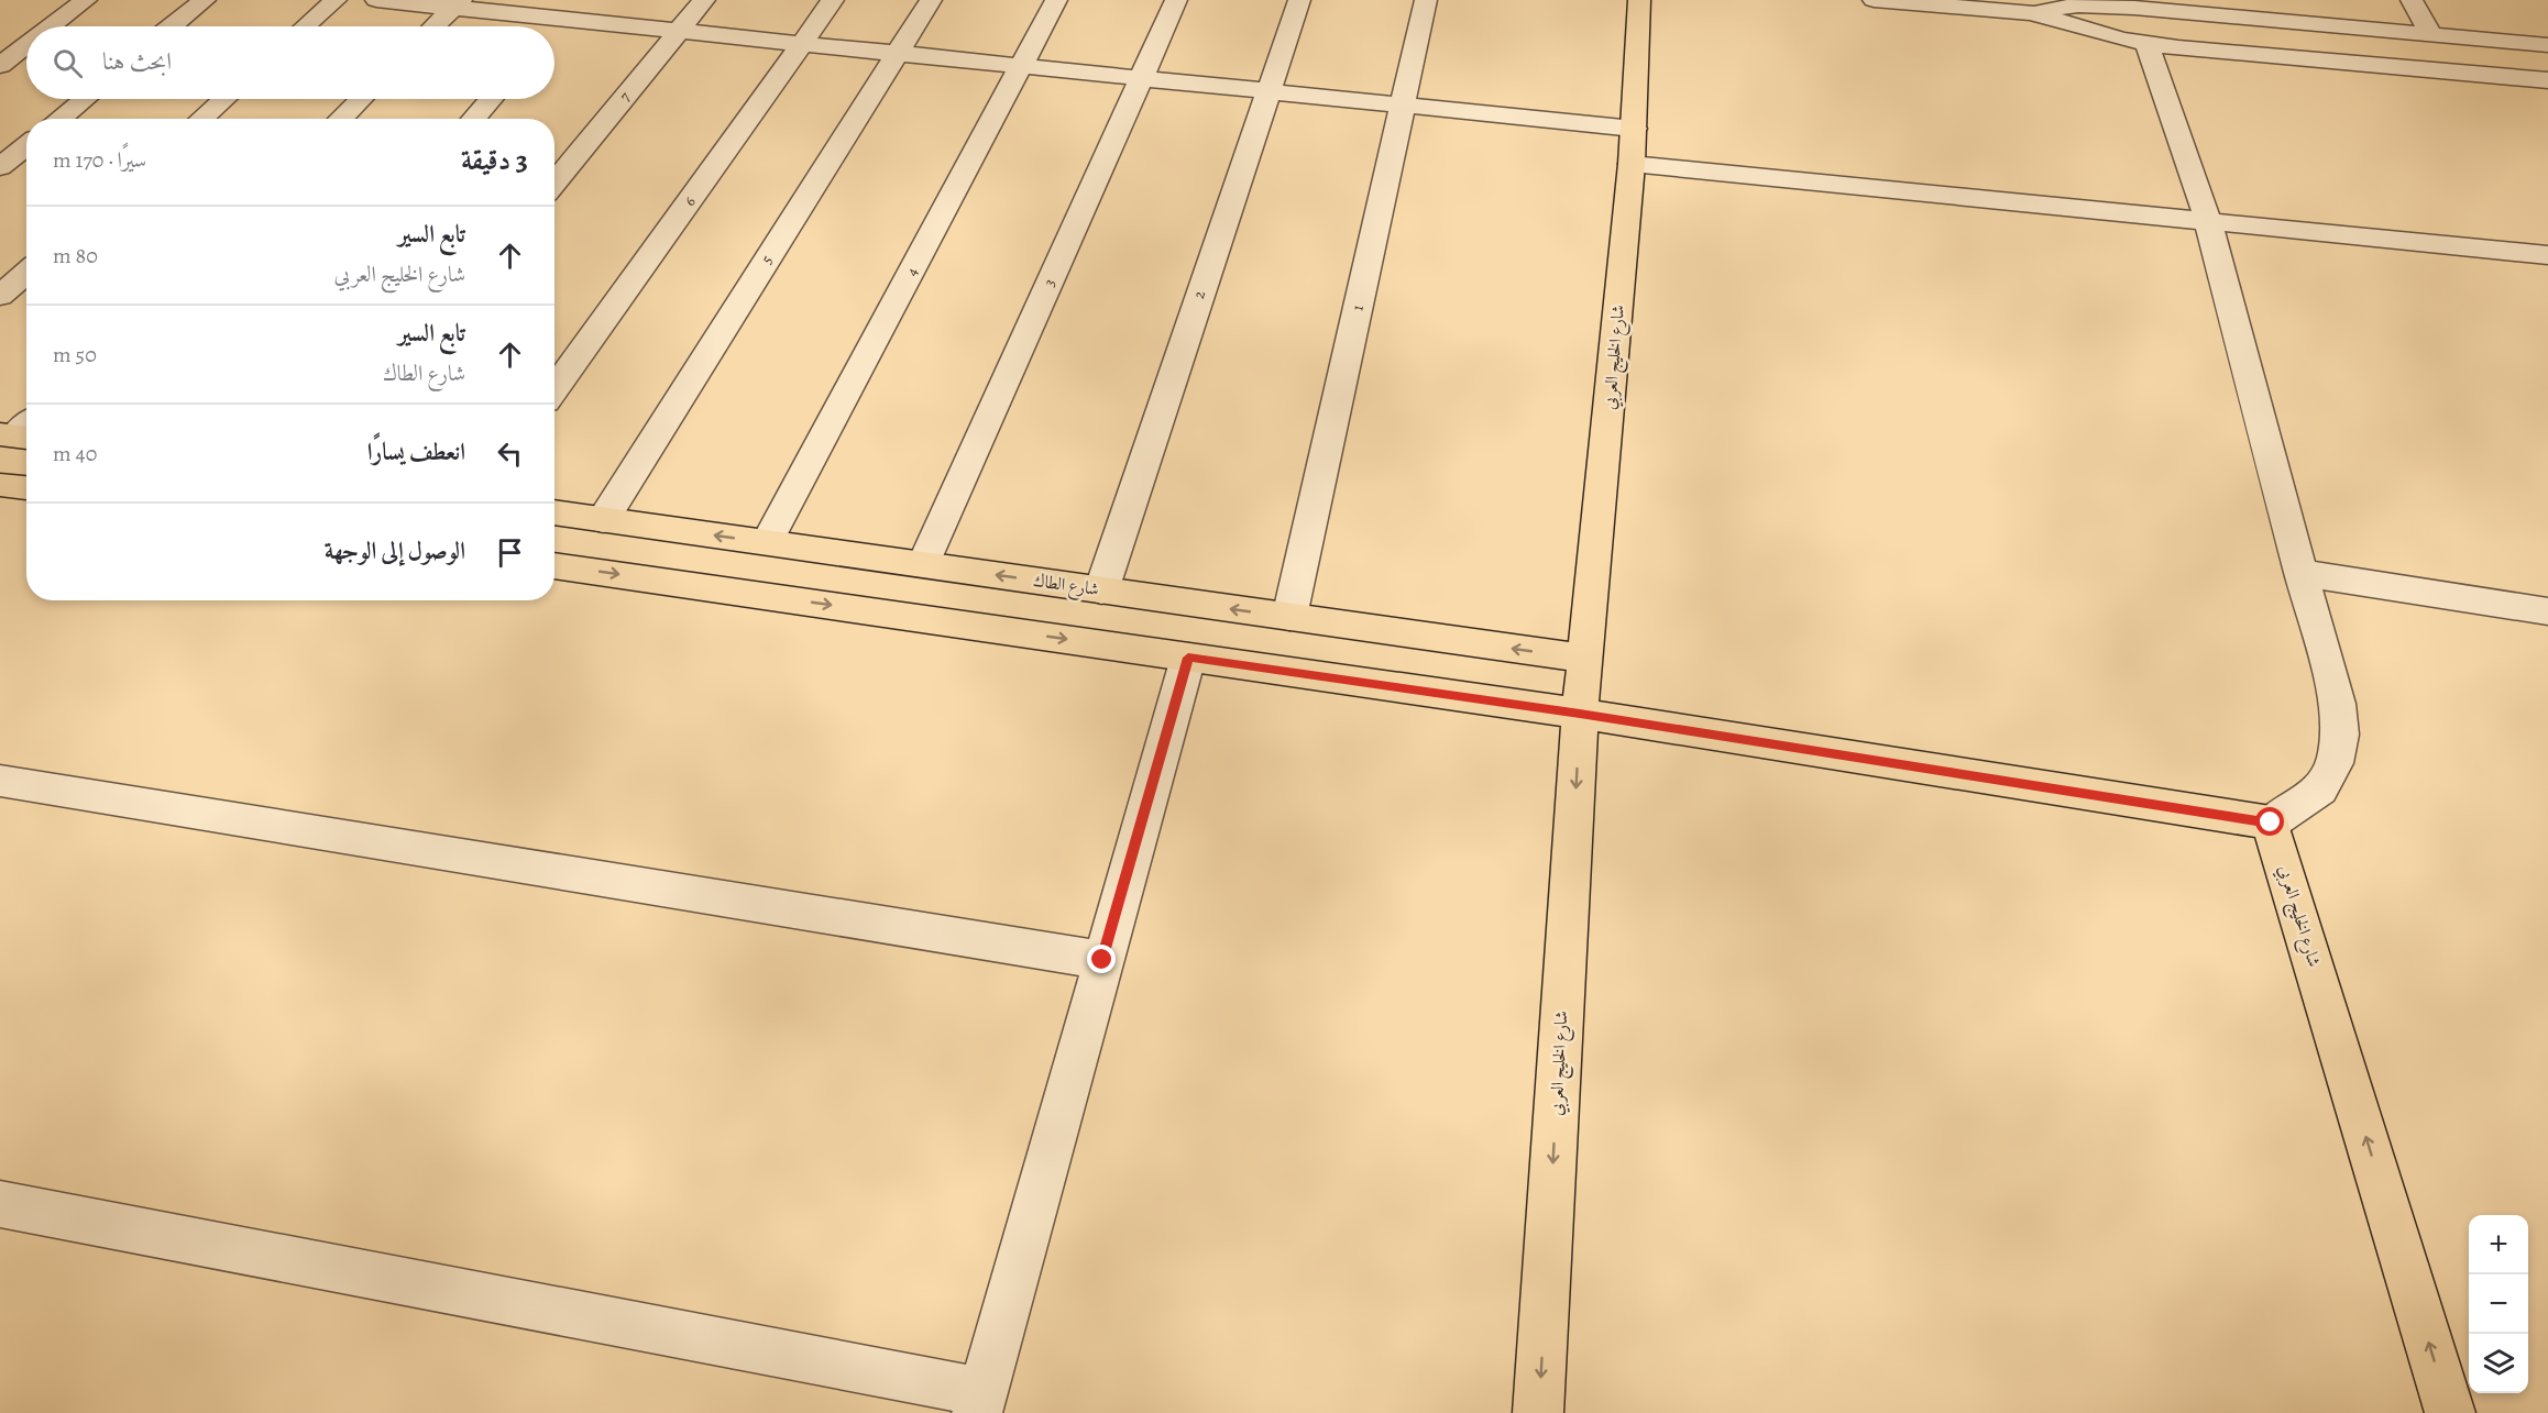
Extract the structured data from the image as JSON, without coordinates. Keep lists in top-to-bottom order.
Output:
{
  "streets": {
    "main road": ["شارع الخليج العربي", "شارع الطاك"],
    "street": [
      "7",
      "6",
      "5",
      "4",
      "3",
      "2",
      "1"
    ]
  },
  "crossings": [
    ["5", "شارع الطاك"],
    ["4", "شارع الطاك"],
    ["3", "شارع الطاك"],
    ["2", "شارع الطاك"],
    ["1", "شارع الطاك"],
    ["شارع الخليج العربي", "شارع الطاك"]
  ],
  "page": {
    "search": "ابحث هنا",
    "heading": ["3 دقيقة", "سيرًا · 170 m"],
    "list": [
      ["تابع السير", "شارع الخليج العربي", "80 m"],
      ["تابع السير", "شارع الطاك", "50 m"],
      ["انعطف يسارًا", "40 m"],
      "الوصول إلى الوجهة"
    ],
    "map_buttons": ["+", "−"]
  }
}
